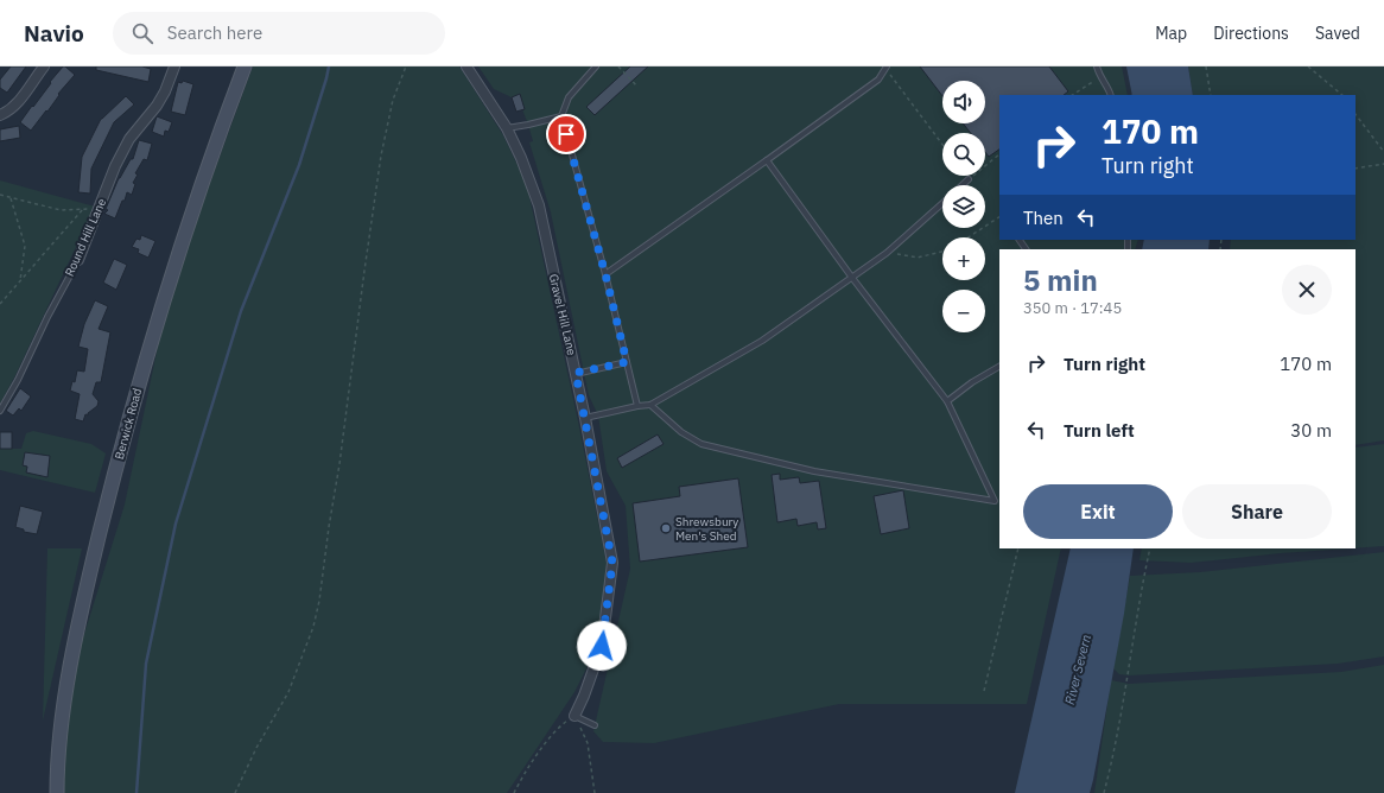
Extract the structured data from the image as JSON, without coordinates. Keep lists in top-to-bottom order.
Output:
{
  "streets": {
    "main road": ["Berwick Road"],
    "street": ["Round Hill Lane", "Gravel Hill Lane"]
  },
  "water": ["River Severn"],
  "places": ["Shrewsbury Men's Shed"],
  "page": {
    "header": "Navio",
    "search": "Search here",
    "nav": ["Map", "Directions", "Saved"],
    "map_buttons": ["+", "−"],
    "turn": ["170 m", "Turn right"],
    "then": "Then",
    "heading": ["5 min", "350 m · 17:45"],
    "list": [
      {
        "name": "Turn right",
        "value": "170 m"
      },
      {
        "name": "Turn left",
        "value": "30 m"
      }
    ],
    "buttons": ["Exit", "Share"]
  }
}
